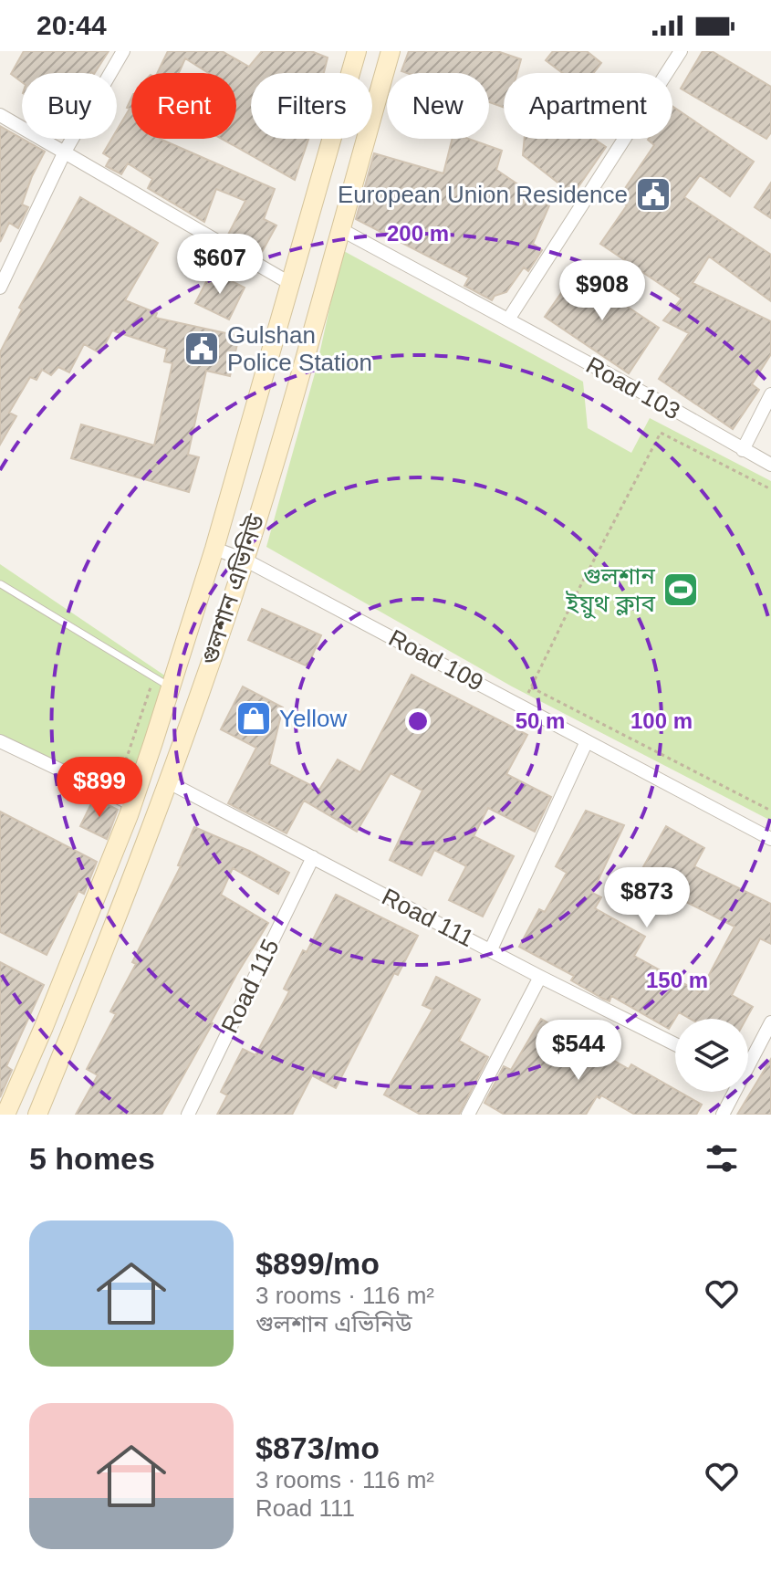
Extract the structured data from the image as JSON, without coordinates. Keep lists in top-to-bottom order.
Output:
{
  "streets": {
    "main road": ["গুলশান এভিনিউ"],
    "street": [
      "Road 103",
      "Road 109",
      "Road 111",
      "Road 115"
    ]
  },
  "crossings": [
    ["Road 103", "গুলশান এভিনিউ"],
    ["গুলশান এভিনিউ", "Road 109"],
    ["গুলশান এভিনিউ", "Road 111"],
    ["Road 111", "Road 115"]
  ],
  "places": {
    "public building": ["European Union Residence", "Gulshan Police Station"],
    "sports": ["গুলশান ইয়ুথ ক্লাব"],
    "shop": ["Yellow"]
  },
  "page": {
    "status": "20:44",
    "chip": [
      "Buy",
      "Rent",
      "Filters",
      "New",
      "Apartment"
    ],
    "price": [
      "$607",
      "$908",
      "$899",
      "$873",
      "$544"
    ],
    "heading": "5 homes",
    "list": [
      {
        "name": "$899/mo",
        "note": "3 rooms · 116 m² · গুলশান এভিনিউ"
      },
      {
        "name": "$873/mo",
        "note": "3 rooms · 116 m² · Road 111"
      }
    ]
  },
  "rings": [
    "200 m",
    "50 m",
    "100 m",
    "150 m"
  ]
}
